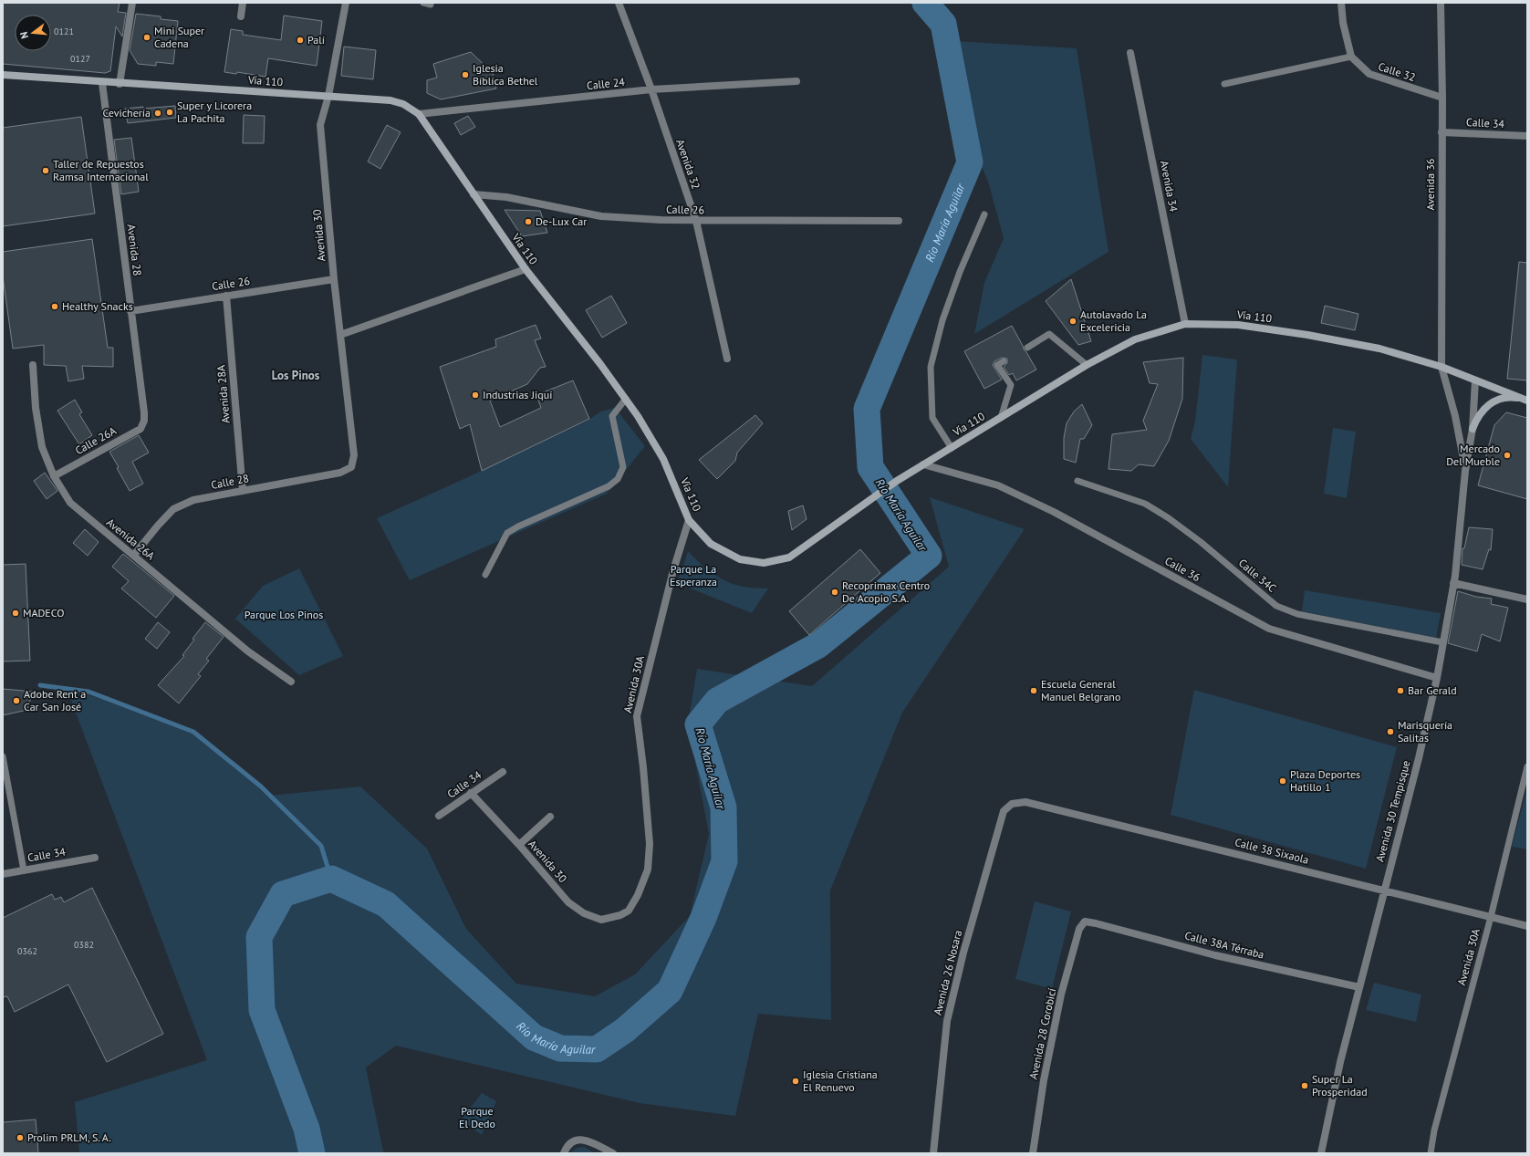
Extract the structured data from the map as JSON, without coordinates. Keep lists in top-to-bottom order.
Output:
{
  "streets": {
    "main road": ["Vía 110"],
    "street": [
      "Calle 32",
      "Calle 24",
      "Calle 34",
      "Avenida 32",
      "Avenida 36",
      "Avenida 34",
      "Calle 26",
      "Avenida 30",
      "Avenida 28",
      "Avenida 28A",
      "Calle 26A",
      "Calle 28",
      "Avenida 26A",
      "Calle 36",
      "Avenida 30A",
      "Avenida 30 Tempisque",
      "Calle 38 Sixaola",
      "Calle 38A Térraba",
      "Avenida 26 Nosara",
      "Avenida 28 Corobicí"
    ],
    "lane": ["Calle 34C"]
  },
  "crossings": [
    ["Calle 32", "Avenida 36"],
    ["Vía 110", "Calle 24"],
    ["Vía 110", "Avenida 36"],
    ["Vía 110", "Avenida 34"],
    ["Vía 110", "Calle 26"],
    ["Vía 110", "Avenida 30"],
    ["Vía 110", "Avenida 28"],
    ["Vía 110", "Calle 36"],
    ["Vía 110", "Avenida 30A"],
    ["Vía 110", "Avenida 30 Tempisque"],
    ["Calle 24", "Avenida 32"],
    ["Calle 34", "Avenida 36"],
    ["Calle 34", "Avenida 30"],
    ["Avenida 32", "Calle 26"],
    ["Avenida 36", "Avenida 30 Tempisque"],
    ["Calle 26", "Avenida 30"],
    ["Calle 26", "Avenida 28"],
    ["Calle 26", "Avenida 28A"],
    ["Avenida 30", "Calle 28"],
    ["Avenida 30", "Avenida 30A"],
    ["Avenida 28", "Calle 26A"],
    ["Avenida 28A", "Calle 28"],
    ["Calle 26A", "Avenida 26A"],
    ["Calle 28", "Avenida 26A"],
    ["Calle 36", "Avenida 30 Tempisque"],
    ["Calle 34C", "Avenida 30 Tempisque"],
    ["Avenida 30A", "Calle 38 Sixaola"],
    ["Avenida 30 Tempisque", "Calle 38 Sixaola"],
    ["Avenida 30 Tempisque", "Calle 38A Térraba"],
    ["Calle 38 Sixaola", "Avenida 26 Nosara"],
    ["Calle 38A Térraba", "Avenida 28 Corobicí"]
  ],
  "districts": ["Los Pinos"],
  "water": ["Río María Aguilar"],
  "parks": ["Parque La Esperanza", "Parque Los Pinos", "Parque El Dedo"],
  "places": [
    "Mini Super Cadena",
    "Palí",
    "Iglesia Bíblíca Bethel",
    "Super y Licorera La Pachita",
    "Cevichería",
    "Taller de Repuestos Ramsa Internacional",
    "De-Lux Car",
    "Healthy Snacks",
    "Autolavado La Excelericia",
    "Industrias Jiqui",
    "Mercado Del Mueble",
    "Recoprimax Centro De Acopio S.A.",
    "MADECO",
    "Escuela General Manuel Belgrano",
    "Bar Gerald",
    "Adobe Rent a Car San José",
    "Marisquería Salitas",
    "Plaza Deportes Hatillo 1",
    "Iglesia Cristiana El Renuevo",
    "Super La Prosperidad",
    "Prolim PRLM, S. A."
  ],
  "house_numbers": [
    "0121",
    "0127",
    "0382",
    "0362"
  ],
  "north": "left"
}
